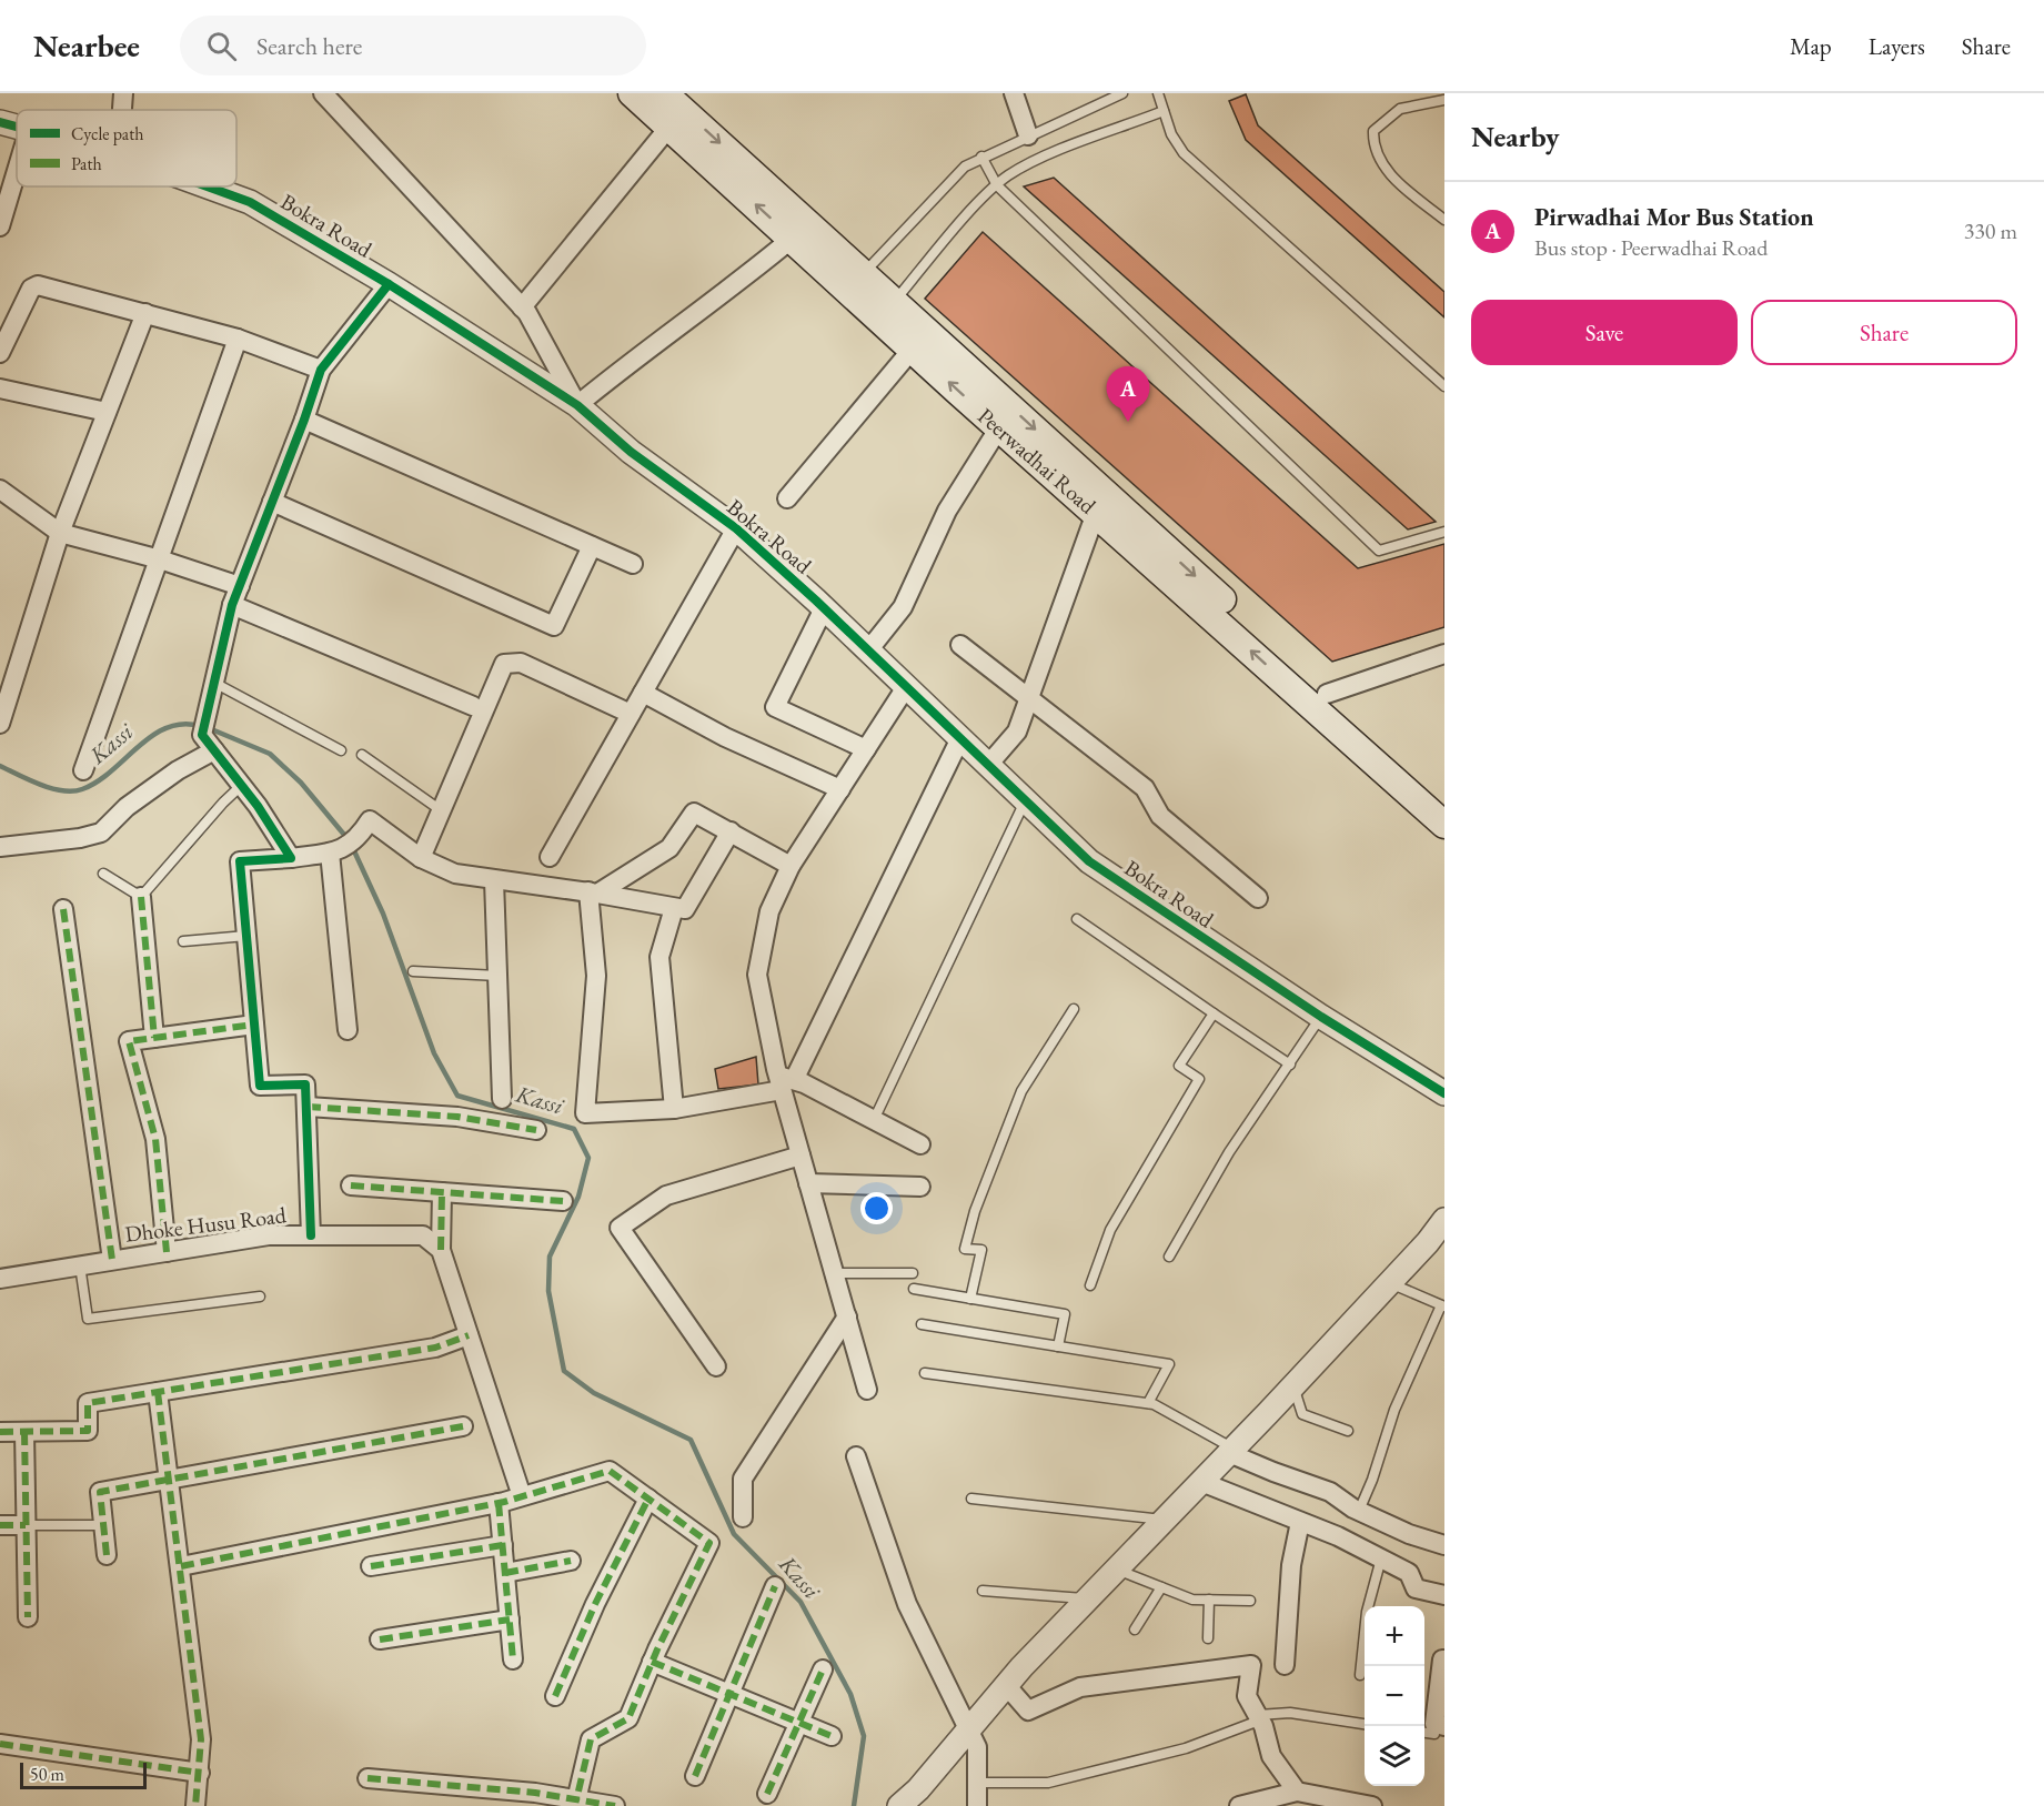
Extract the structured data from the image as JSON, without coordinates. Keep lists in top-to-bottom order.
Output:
{
  "streets": {
    "main road": ["Peerwadhai Road"],
    "street": ["Bokra Road", "Dhoke Husu Road"]
  },
  "water": ["Kassi"],
  "legend": ["Cycle path", "Path"],
  "scale_bar": "50 m",
  "page": {
    "header": "Nearbee",
    "search": "Search here",
    "nav": ["Map", "Layers", "Share"],
    "heading": "Nearby",
    "list": [
      {
        "mark": "A",
        "name": "Pirwadhai Mor Bus Station",
        "note": "Bus stop · Peerwadhai Road",
        "value": "330 m"
      }
    ],
    "buttons": ["Save", "Share"],
    "pins": "A",
    "map_buttons": ["+", "−"],
    "scale": "50 m"
  }
}
